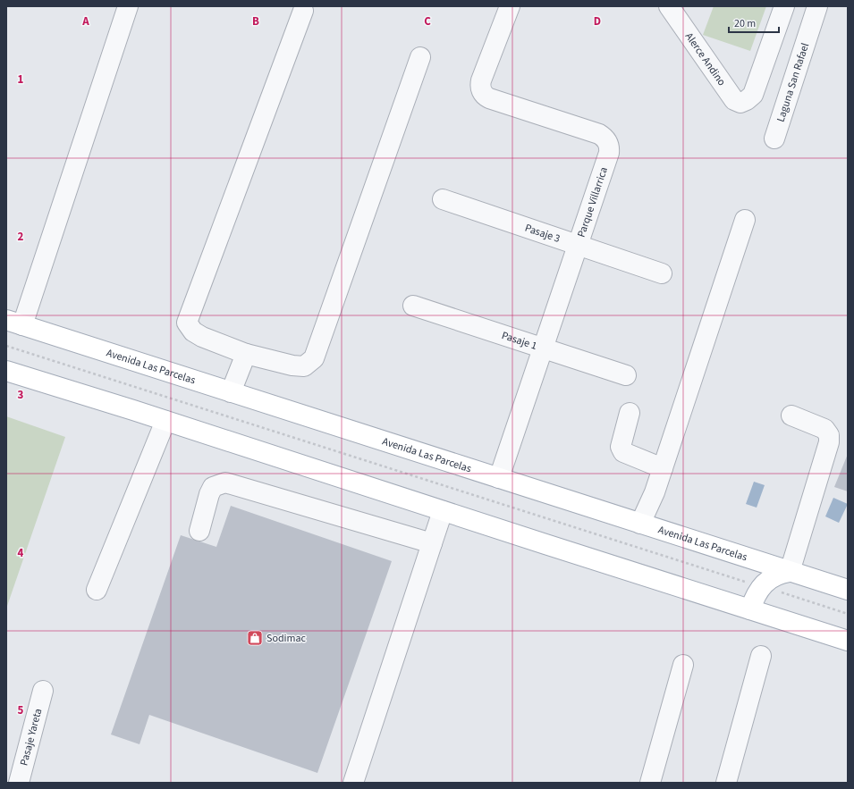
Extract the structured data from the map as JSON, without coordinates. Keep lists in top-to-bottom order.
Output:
{
  "streets": {
    "main road": ["Avenida Las Parcelas"],
    "street": [
      "Alerce Andino",
      "Laguna San Rafael",
      "Parque Villarrica",
      "Pasaje 3",
      "Pasaje 1",
      "Pasaje Yareta"
    ]
  },
  "crossings": [
    ["Parque Villarrica", "Pasaje 3"],
    ["Parque Villarrica", "Pasaje 1"],
    ["Parque Villarrica", "Avenida Las Parcelas"]
  ],
  "places": {
    "shop": ["Sodimac"]
  },
  "scale_bar": "20 m",
  "grid": {
    "columns": [
      "A",
      "B",
      "C",
      "D"
    ],
    "rows": [
      "1",
      "2",
      "3",
      "4",
      "5"
    ]
  }
}
